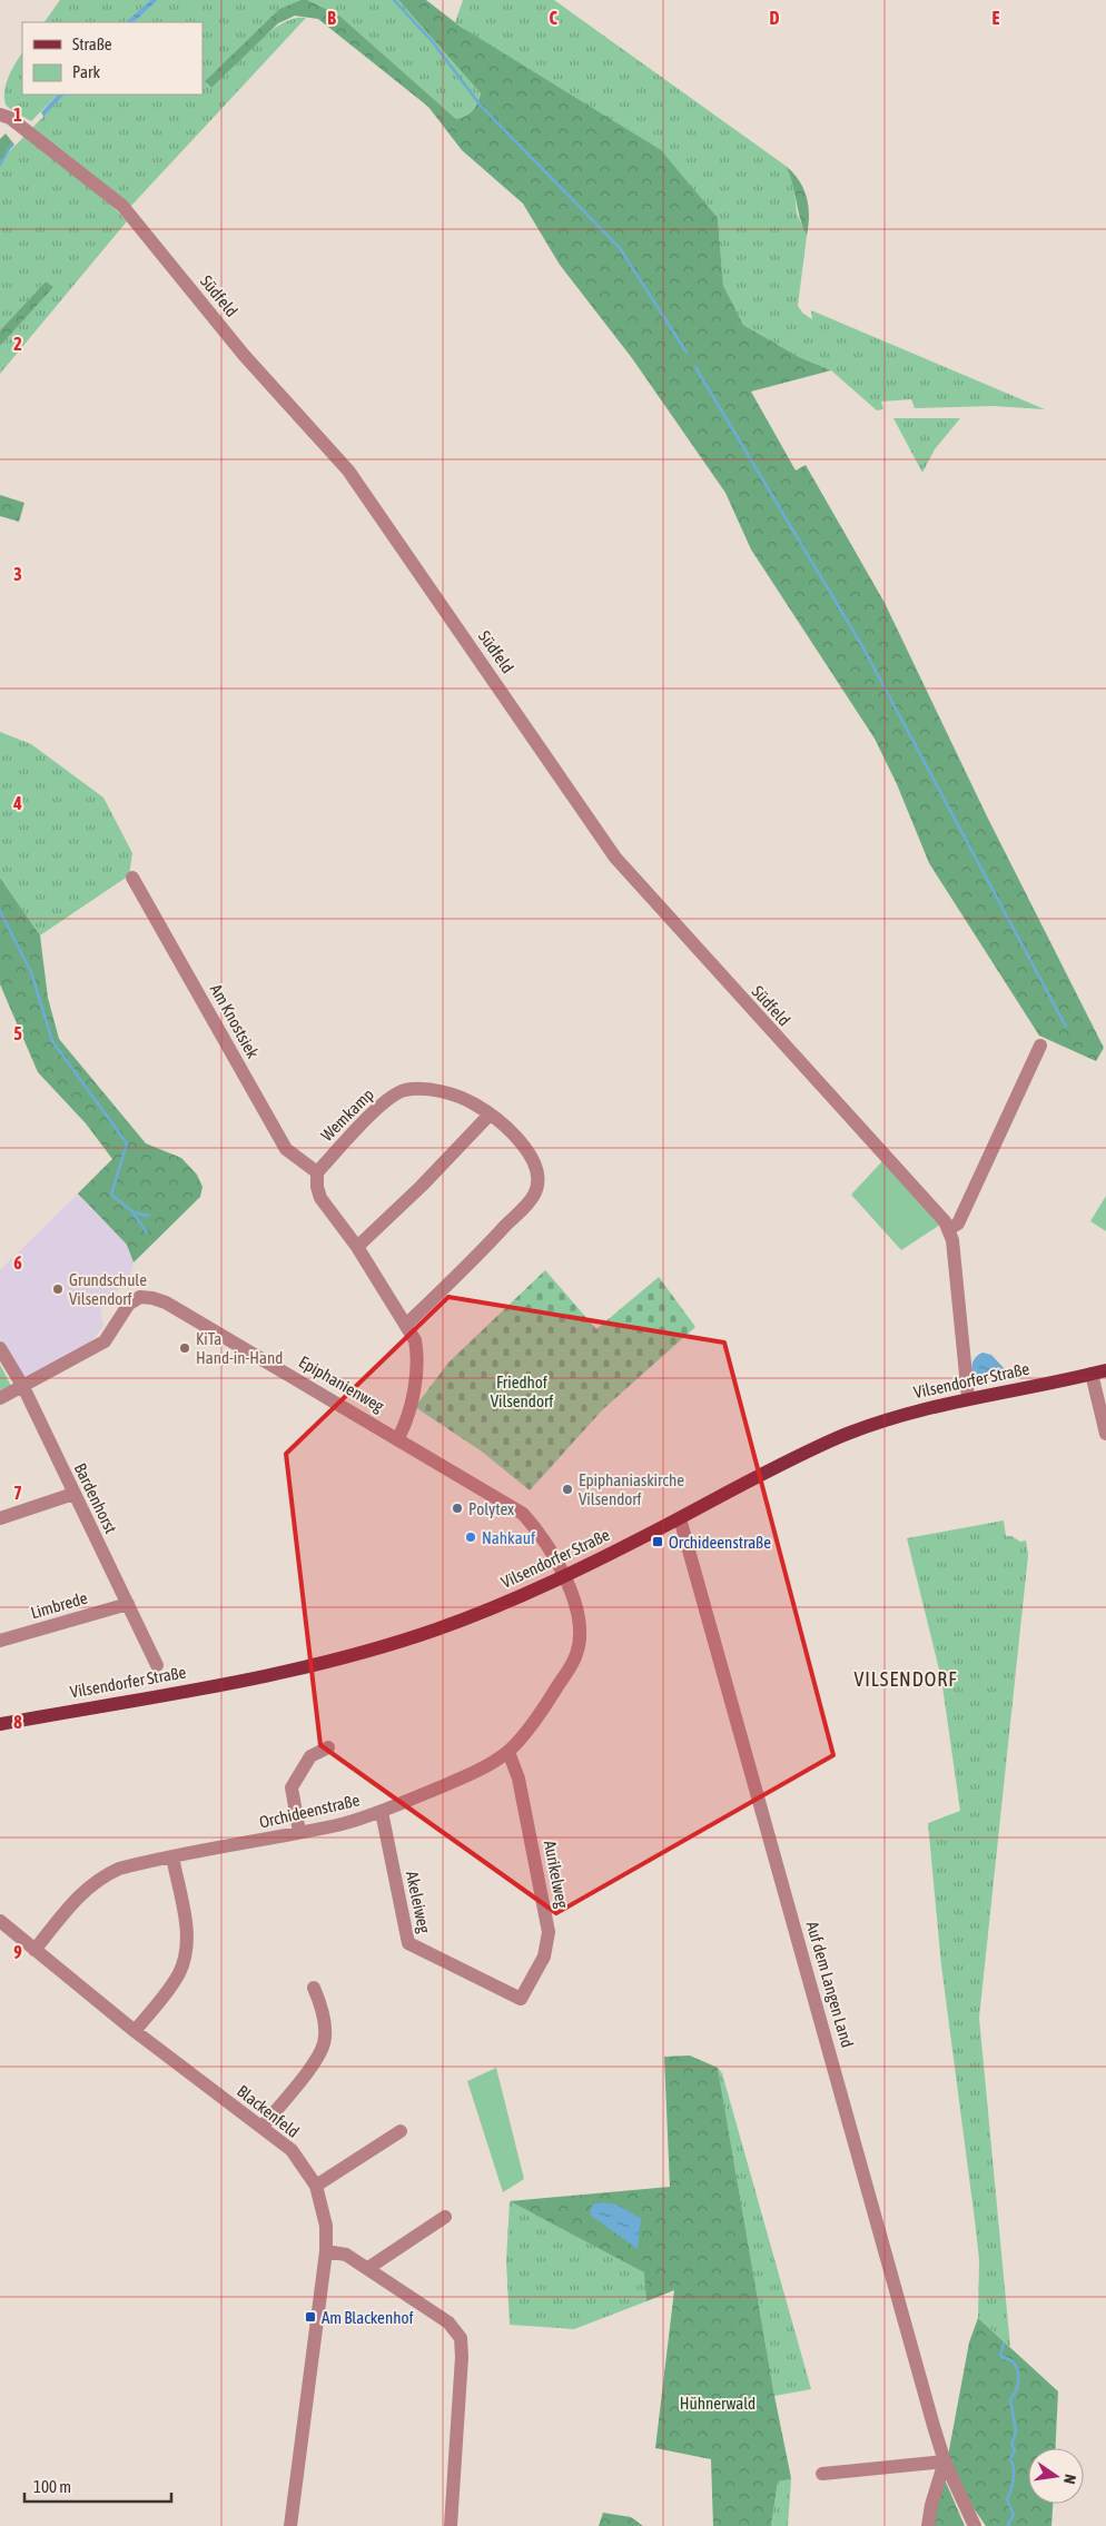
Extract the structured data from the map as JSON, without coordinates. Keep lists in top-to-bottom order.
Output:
{
  "streets": {
    "main road": ["Vilsendorfer Straße"],
    "street": [
      "Südfeld",
      "Am Knostsiek",
      "Wemkamp",
      "Epiphanienweg",
      "Bardenhorst",
      "Limbrede",
      "Orchideenstraße",
      "Aurikelweg",
      "Akeleiweg",
      "Auf dem Langen Land",
      "Blackenfeld"
    ]
  },
  "crossings": [
    ["Am Knostsiek", "Wemkamp"],
    ["Vilsendorfer Straße", "Epiphanienweg"],
    ["Vilsendorfer Straße", "Orchideenstraße"],
    ["Vilsendorfer Straße", "Auf dem Langen Land"],
    ["Epiphanienweg", "Bardenhorst"],
    ["Epiphanienweg", "Orchideenstraße"],
    ["Bardenhorst", "Limbrede"],
    ["Orchideenstraße", "Aurikelweg"],
    ["Orchideenstraße", "Akeleiweg"],
    ["Orchideenstraße", "Blackenfeld"],
    ["Aurikelweg", "Akeleiweg"]
  ],
  "districts": ["VILSENDORF"],
  "parks": ["Friedhof Vilsendorf", "Hühnerwald"],
  "places": {
    "other": [
      "Grundschule Vilsendorf",
      "KiTa Hand-in-Hand",
      "Epiphaniaskirche Vilsendorf",
      "Polytex",
      "Nahkauf"
    ],
    "transit": ["Orchideenstraße", "Am Blackenhof"]
  },
  "legend": ["Straße", "Park"],
  "scale_bar": "100 m",
  "north": "right",
  "grid": {
    "columns": [
      "B",
      "C",
      "D",
      "E"
    ],
    "rows": [
      "1",
      "2",
      "3",
      "4",
      "5",
      "6",
      "7",
      "8",
      "9"
    ]
  }
}
